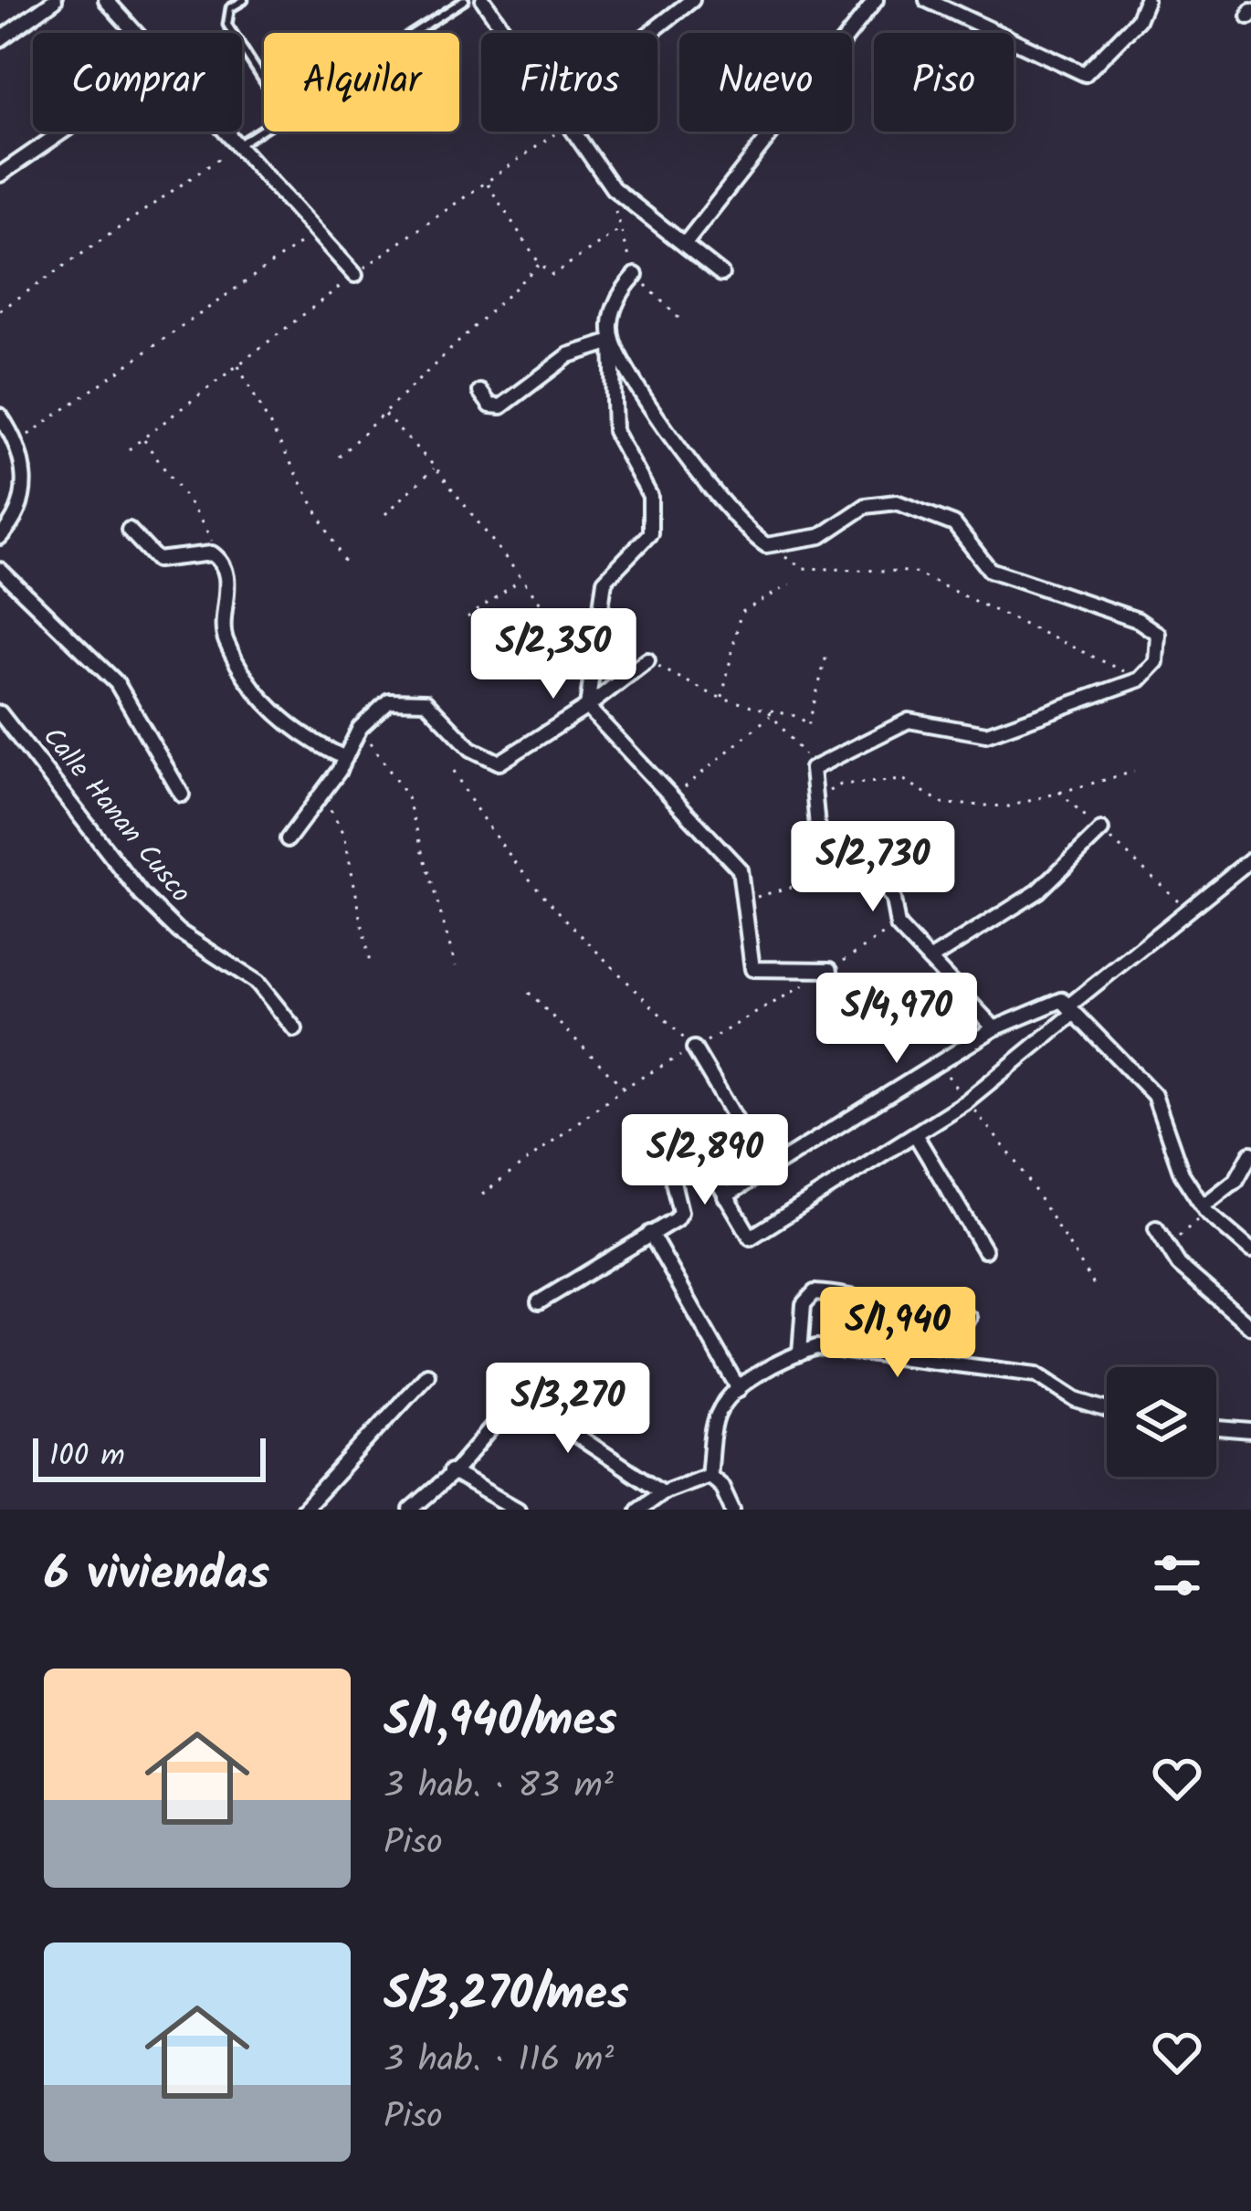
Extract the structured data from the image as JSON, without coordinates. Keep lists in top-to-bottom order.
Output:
{
  "streets": {
    "street": ["Calle Hanan Cusco"]
  },
  "scale_bar": "100 m",
  "page": {
    "chip": [
      "Comprar",
      "Alquilar",
      "Filtros",
      "Nuevo",
      "Piso"
    ],
    "price": [
      "S/2,350",
      "S/2,730",
      "S/4,970",
      "S/2,890",
      "S/1,940",
      "S/3,270"
    ],
    "scale": "100 m",
    "heading": "6 viviendas",
    "list": [
      {
        "name": "S/1,940/mes",
        "note": "3 hab. · 83 m² · Piso"
      },
      {
        "name": "S/3,270/mes",
        "note": "3 hab. · 116 m² · Piso"
      }
    ]
  }
}
